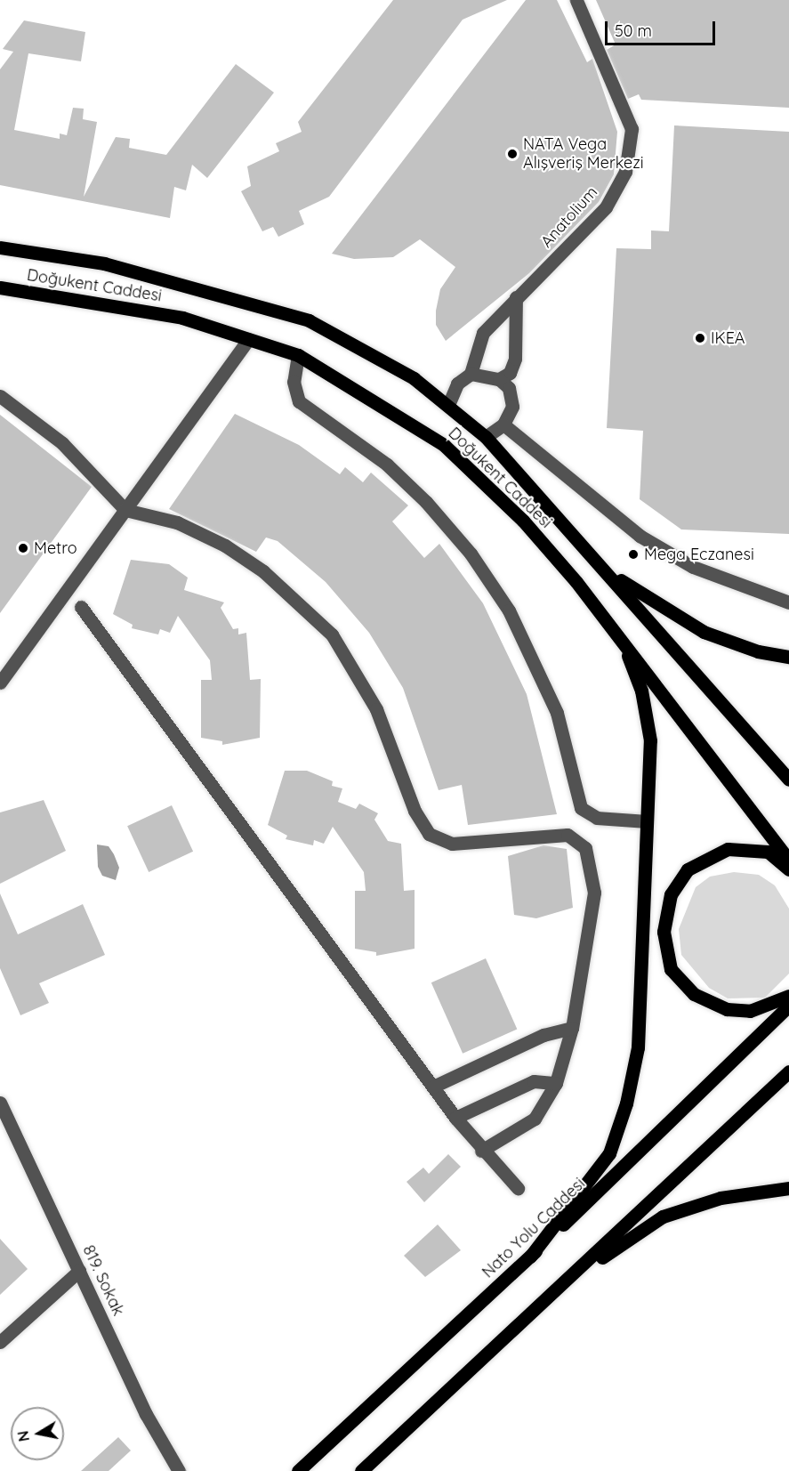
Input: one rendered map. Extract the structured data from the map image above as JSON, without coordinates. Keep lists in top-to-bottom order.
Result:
{
  "streets": {
    "main road": ["Doğukent Caddesi", "Nato Yolu Caddesi"],
    "street": ["Anatolium", "819. Sokak"]
  },
  "crossings": [
    ["Anatolium", "Doğukent Caddesi"]
  ],
  "places": [
    "NATA Vega Alışveriş Merkezi",
    "IKEA",
    "Metro",
    "Mega Eczanesi"
  ],
  "scale_bar": "50 m",
  "north": "left"
}
